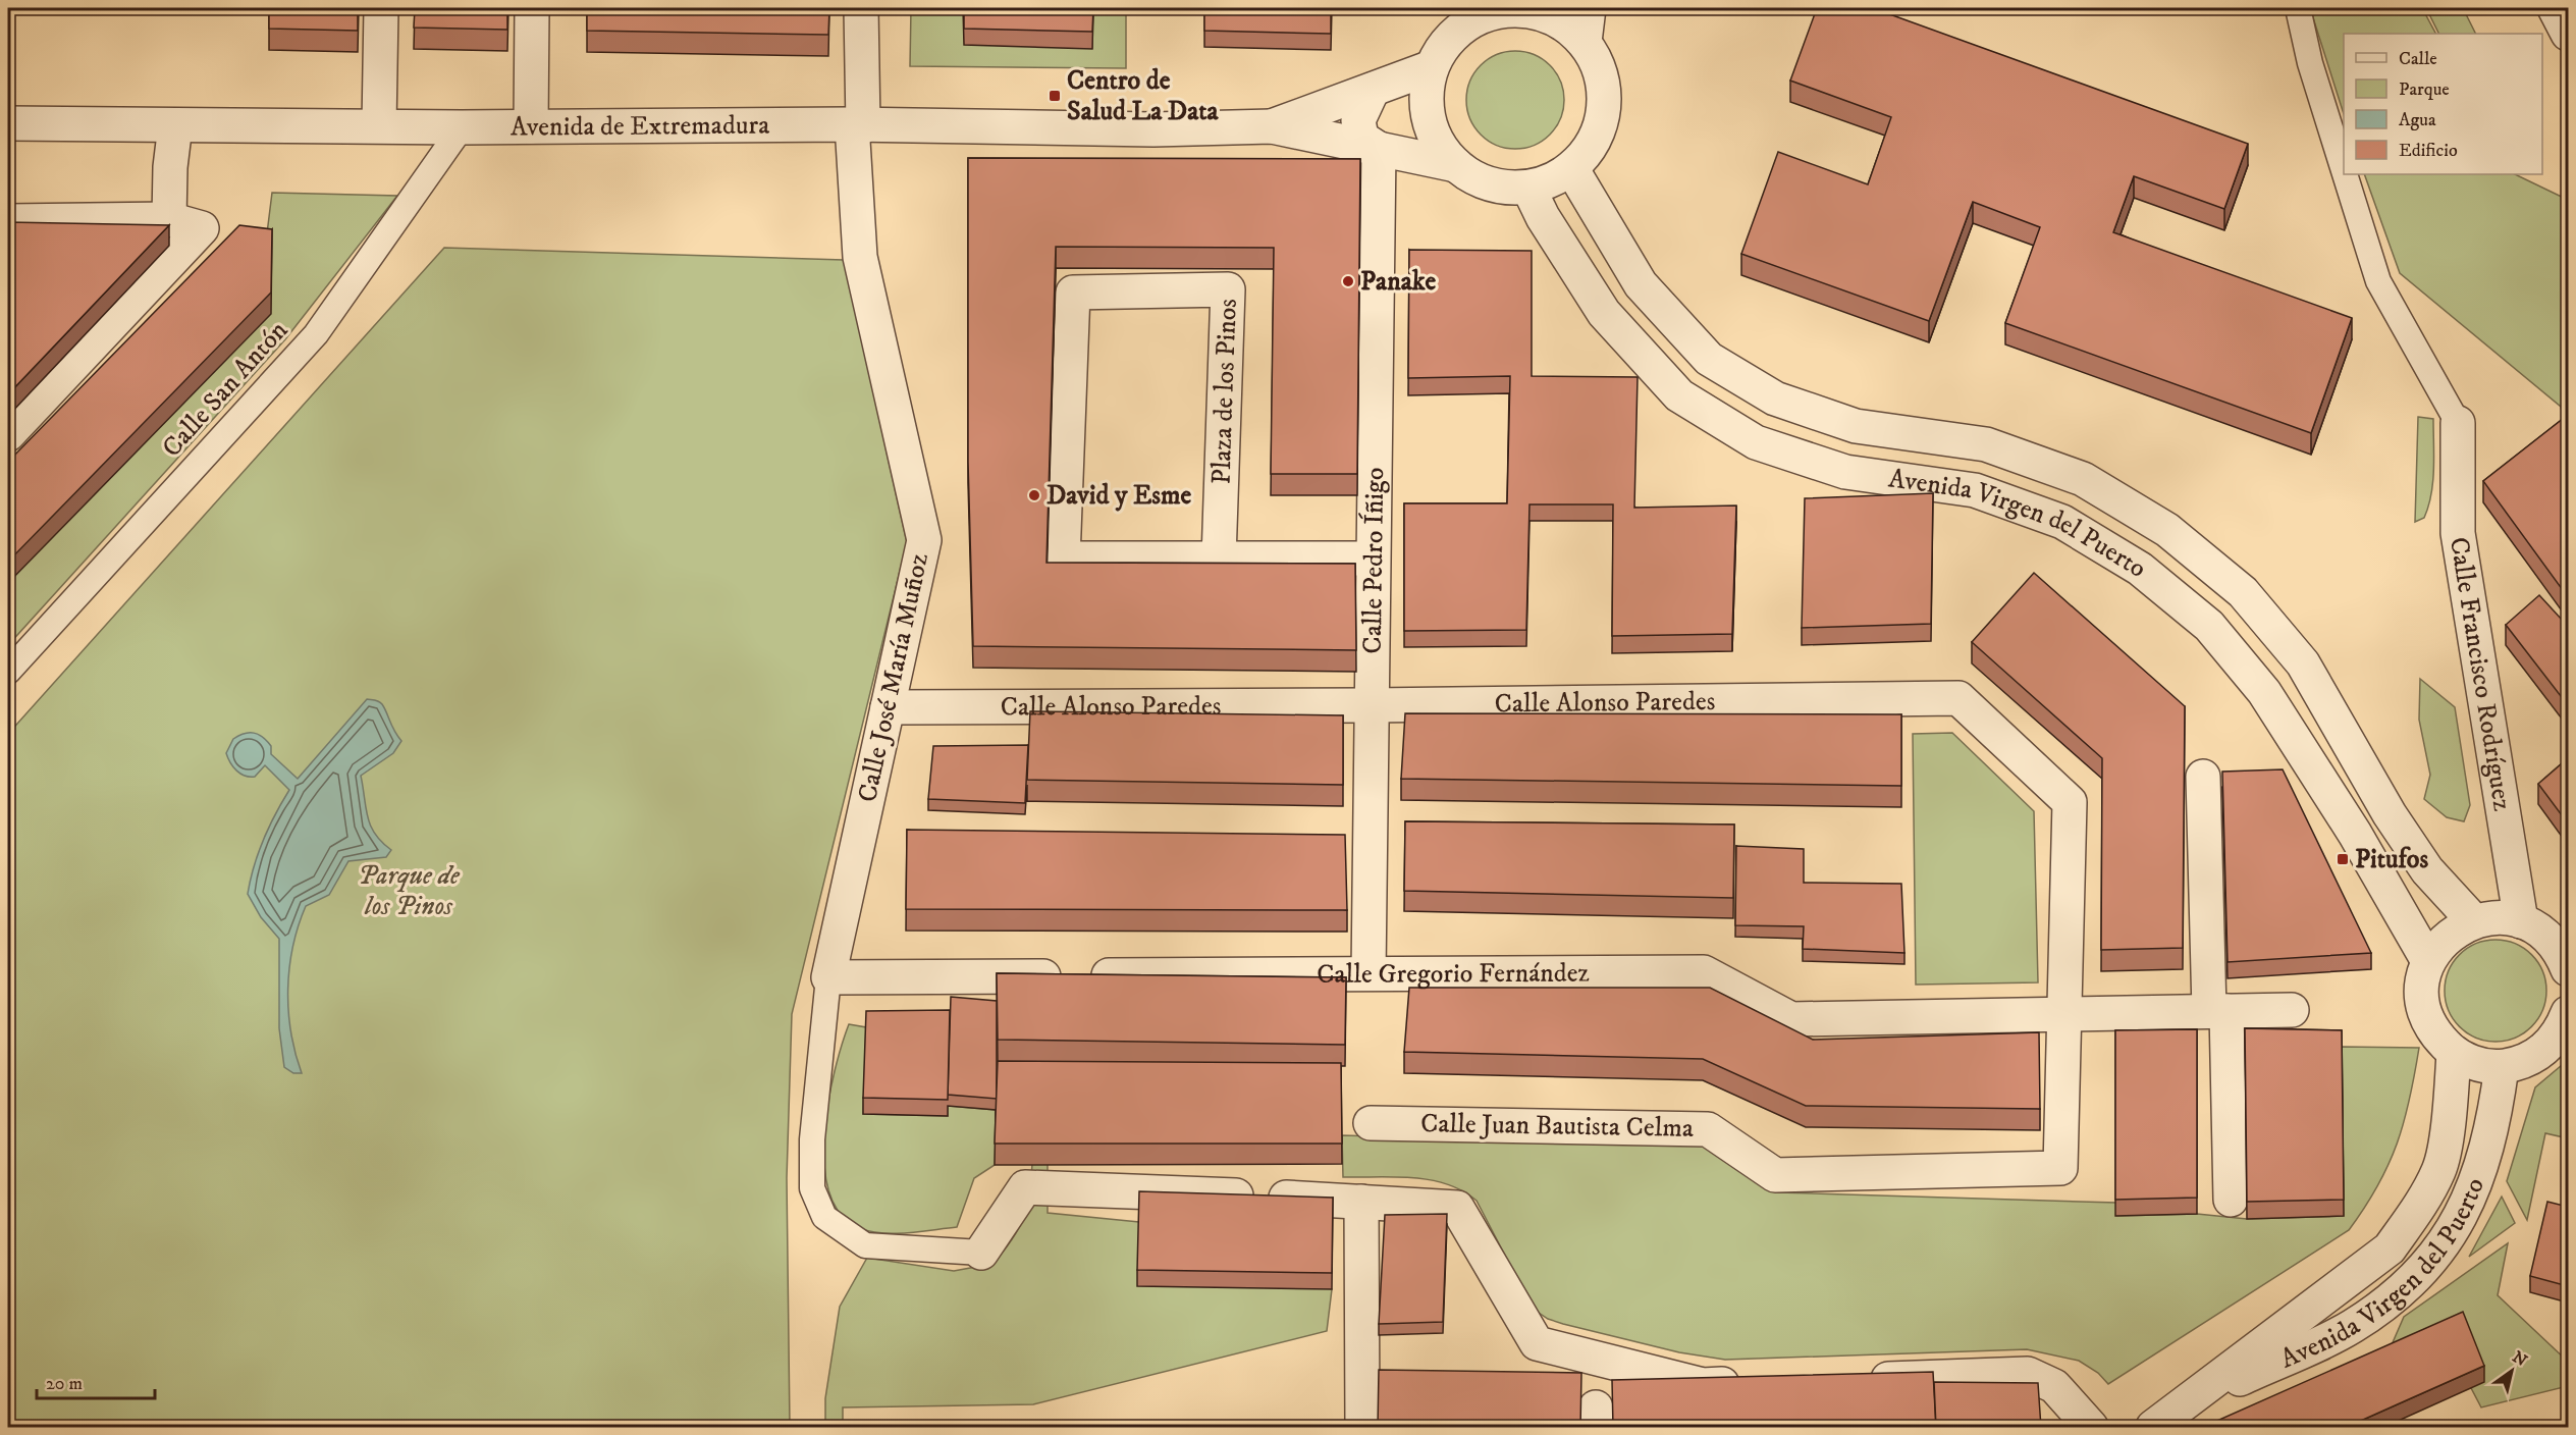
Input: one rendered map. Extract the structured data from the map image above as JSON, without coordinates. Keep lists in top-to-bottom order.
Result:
{
  "streets": {
    "street": [
      "Avenida de Extremadura",
      "Calle San Antón",
      "Plaza de los Pinos",
      "Avenida Virgen del Puerto",
      "Calle Pedro Íñigo",
      "Calle Francisco Rodríguez",
      "Calle José María Muñoz",
      "Calle Alonso Paredes",
      "Calle Gregorio Fernández",
      "Calle Juan Bautista Celma"
    ]
  },
  "crossings": [
    ["Avenida de Extremadura", "Calle San Antón"],
    ["Avenida de Extremadura", "Calle José María Muñoz"],
    ["Plaza de los Pinos", "Calle Pedro Íñigo"],
    ["Calle Pedro Íñigo", "Calle Alonso Paredes"],
    ["Calle Pedro Íñigo", "Calle Gregorio Fernández"],
    ["Calle José María Muñoz", "Calle Alonso Paredes"],
    ["Calle José María Muñoz", "Calle Gregorio Fernández"],
    ["Calle Alonso Paredes", "Calle Gregorio Fernández"],
    ["Calle Alonso Paredes", "Calle Juan Bautista Celma"]
  ],
  "parks": ["Parque de los Pinos"],
  "places": {
    "transit": ["Centro de Salud La Data", "Pitufos"],
    "other": ["Panake", "David y Esme"]
  },
  "legend": [
    "Calle",
    "Parque",
    "Agua",
    "Edificio"
  ],
  "scale_bar": "20 m",
  "north": "top right"
}
